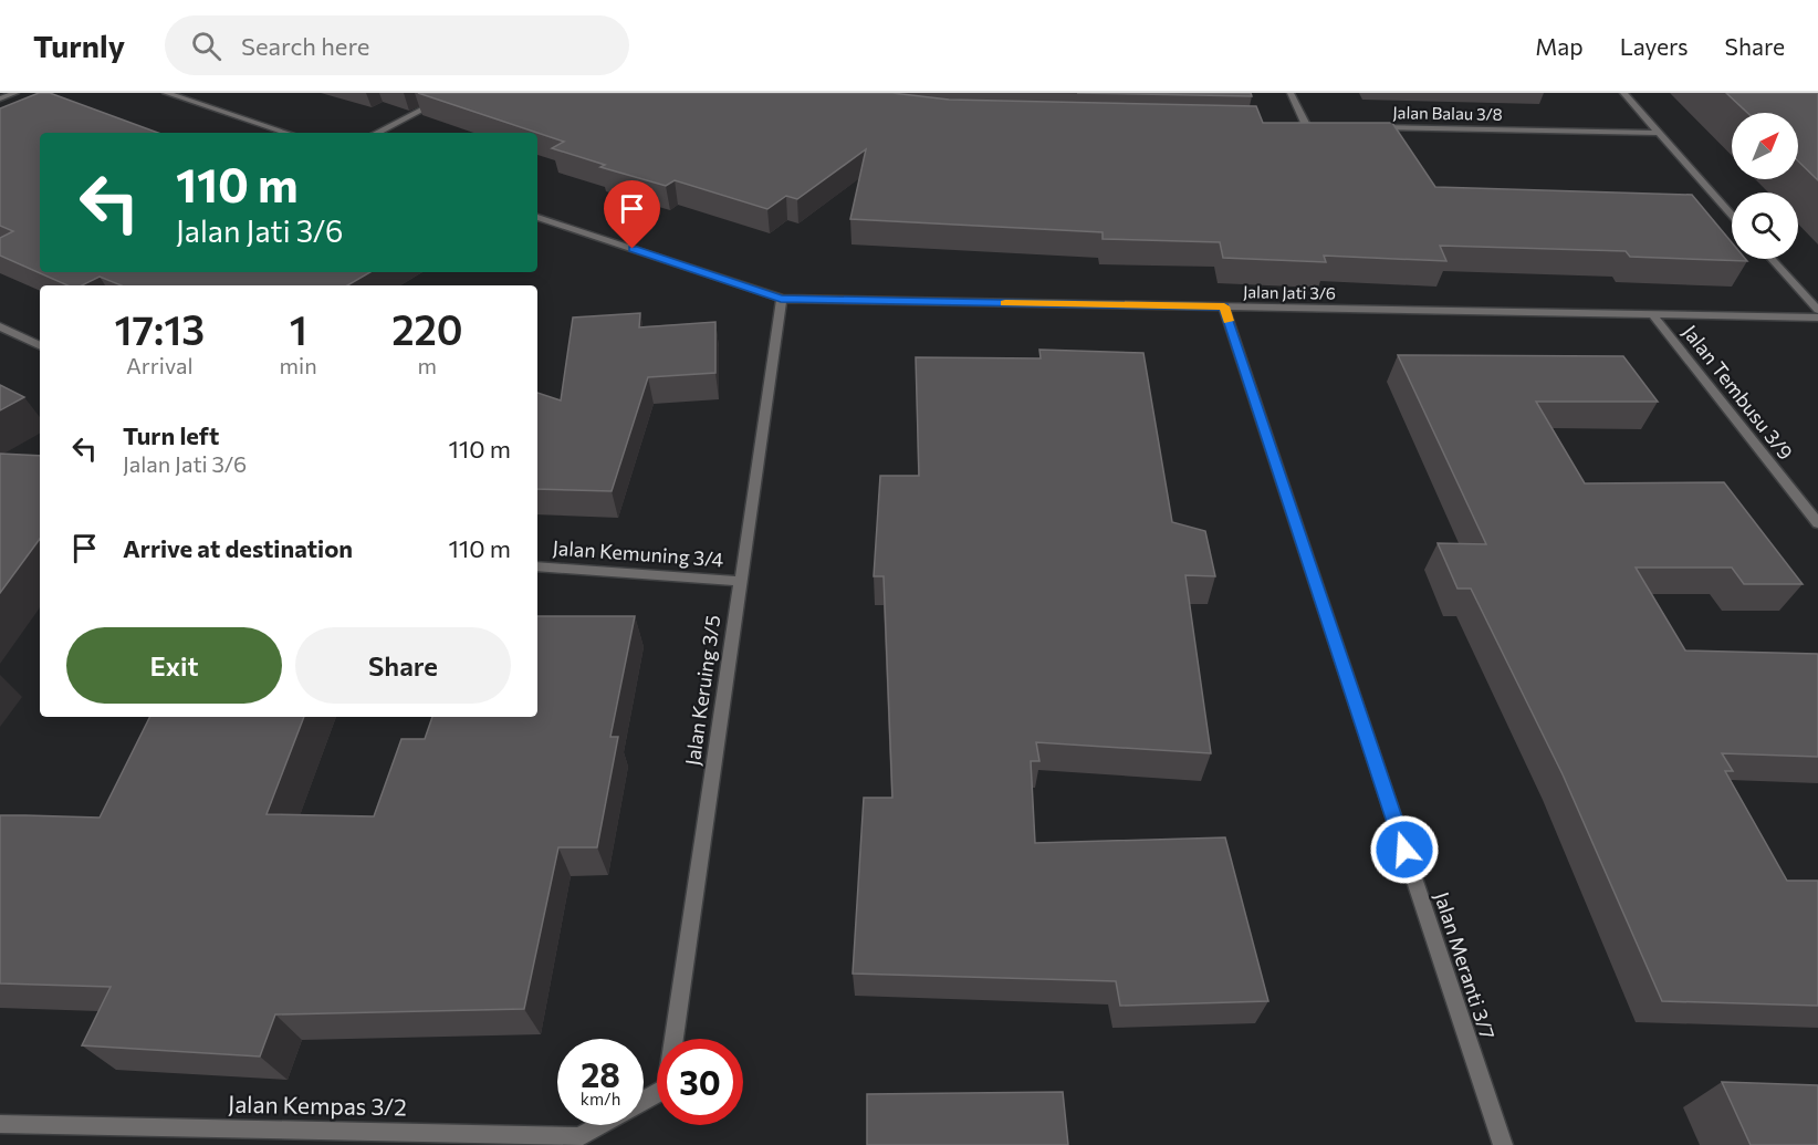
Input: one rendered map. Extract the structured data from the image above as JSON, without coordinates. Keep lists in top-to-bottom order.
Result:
{
  "streets": {
    "street": [
      "Jalan Balau 3/8",
      "Jalan Jati 3/6",
      "Jalan Tembusu 3/9",
      "Jalan Kemuning 3/4",
      "Jalan Keruing 3/5",
      "Jalan Meranti 3/7",
      "Jalan Kempas 3/2"
    ]
  },
  "crossings": [
    ["Jalan Jati 3/6", "Jalan Tembusu 3/9"],
    ["Jalan Jati 3/6", "Jalan Keruing 3/5"],
    ["Jalan Jati 3/6", "Jalan Meranti 3/7"],
    ["Jalan Kemuning 3/4", "Jalan Keruing 3/5"]
  ],
  "north": "top right",
  "page": {
    "header": "Turnly",
    "search": "Search here",
    "nav": ["Map", "Layers", "Share"],
    "turn": ["110 m", "Jalan Jati 3/6"],
    "eta": [
      "17:13",
      "Arrival",
      "1",
      "min",
      "220",
      "m"
    ],
    "list": [
      {
        "name": "Turn left",
        "note": "Jalan Jati 3/6",
        "value": "110 m"
      },
      {
        "name": "Arrive at destination",
        "value": "110 m"
      }
    ],
    "buttons": ["Exit", "Share"],
    "speed": "28 km/h",
    "limit": "30"
  }
}
